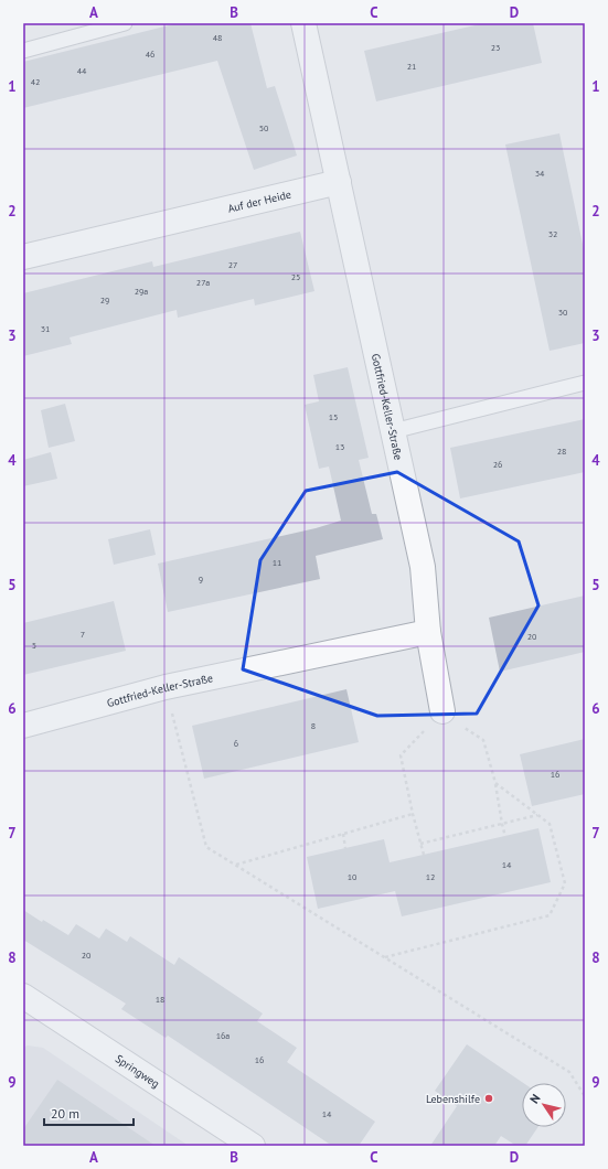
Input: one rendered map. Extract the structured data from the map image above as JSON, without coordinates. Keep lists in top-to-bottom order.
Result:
{
  "streets": {
    "street": ["Auf der Heide", "Gottfried-Keller-Straße", "Springweg"]
  },
  "crossings": [
    ["Auf der Heide", "Gottfried-Keller-Straße"]
  ],
  "places": ["Lebenshilfe"],
  "house_numbers": [
    "48",
    "23",
    "46",
    "21",
    "44",
    "42",
    "50",
    "34",
    "32",
    "27",
    "25",
    "27a",
    "29a",
    "29",
    "30",
    "31",
    "15",
    "13",
    "28",
    "26",
    "11",
    "9",
    "7",
    "20",
    "5",
    "8",
    "6",
    "16",
    "14",
    "10",
    "12",
    "20",
    "18",
    "16a",
    "16",
    "14"
  ],
  "scale_bar": "20 m",
  "north": "top left",
  "grid": {
    "columns": [
      "A",
      "B",
      "C",
      "D"
    ],
    "rows": [
      "1",
      "2",
      "3",
      "4",
      "5",
      "6",
      "7",
      "8",
      "9"
    ]
  }
}
